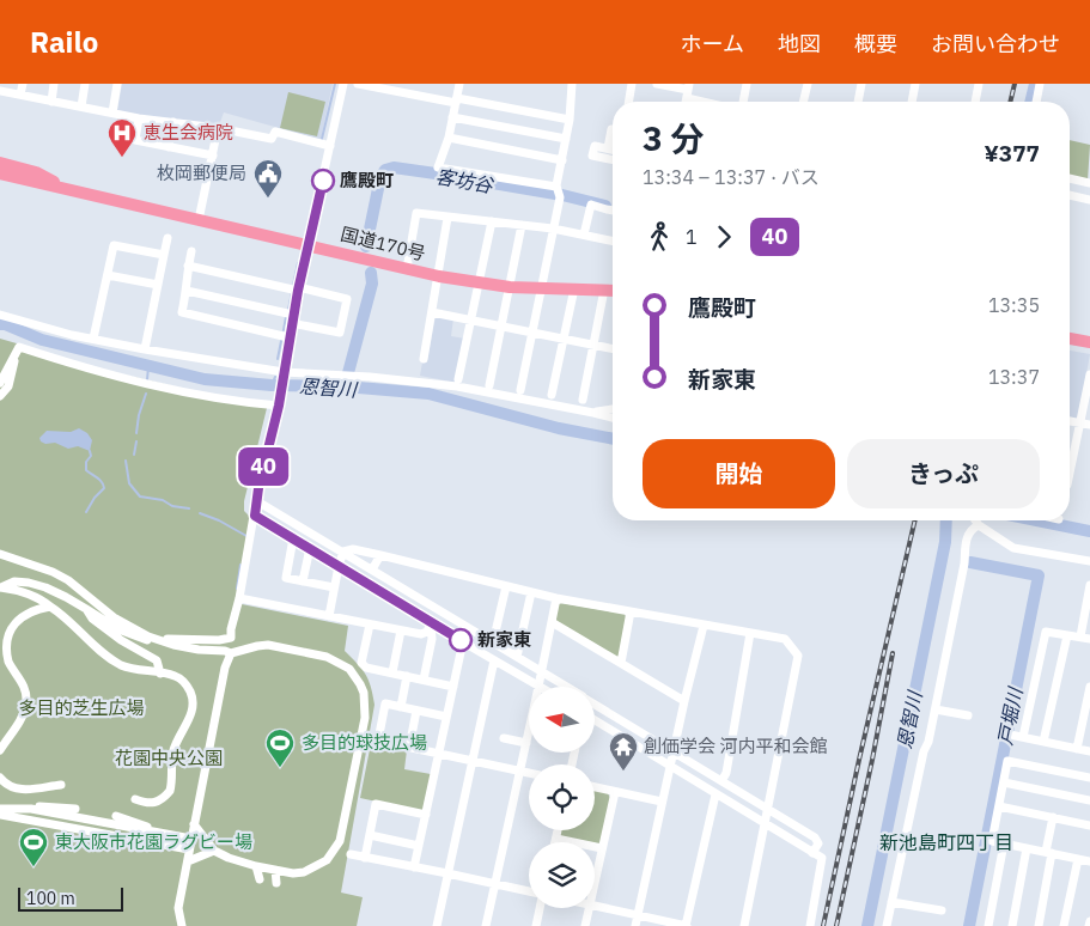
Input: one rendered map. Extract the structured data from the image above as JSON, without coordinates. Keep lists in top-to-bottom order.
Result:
{
  "streets": {
    "highway": ["国道170号"]
  },
  "districts": ["新池島町四丁目"],
  "water": ["客坊谷", "恩智川", "戸堀川"],
  "parks": ["多目的芝生広場", "花園中央公園"],
  "places": {
    "hospital": ["恵生会病院"],
    "other": ["鷹殿町", "新家東"],
    "public building": ["枚岡郵便局"],
    "sports": ["多目的球技広場", "東大阪市花園ラグビー場"],
    "temple": ["創価学会 河内平和会館"]
  },
  "lines": ["bus line 40"],
  "scale_bar": "100 m",
  "north": "left",
  "page": {
    "header": "Railo",
    "nav": [
      "ホーム",
      "地図",
      "概要",
      "お問い合わせ"
    ],
    "on_map": "40",
    "heading": ["3 分", "13:34 – 13:37 · バス", "¥377"],
    "legs": ["1", "40"],
    "list": [
      {
        "name": "鷹殿町",
        "value": "13:35"
      },
      {
        "name": "新家東",
        "value": "13:37"
      }
    ],
    "buttons": ["開始", "きっぷ"],
    "scale": "100 m"
  }
}
